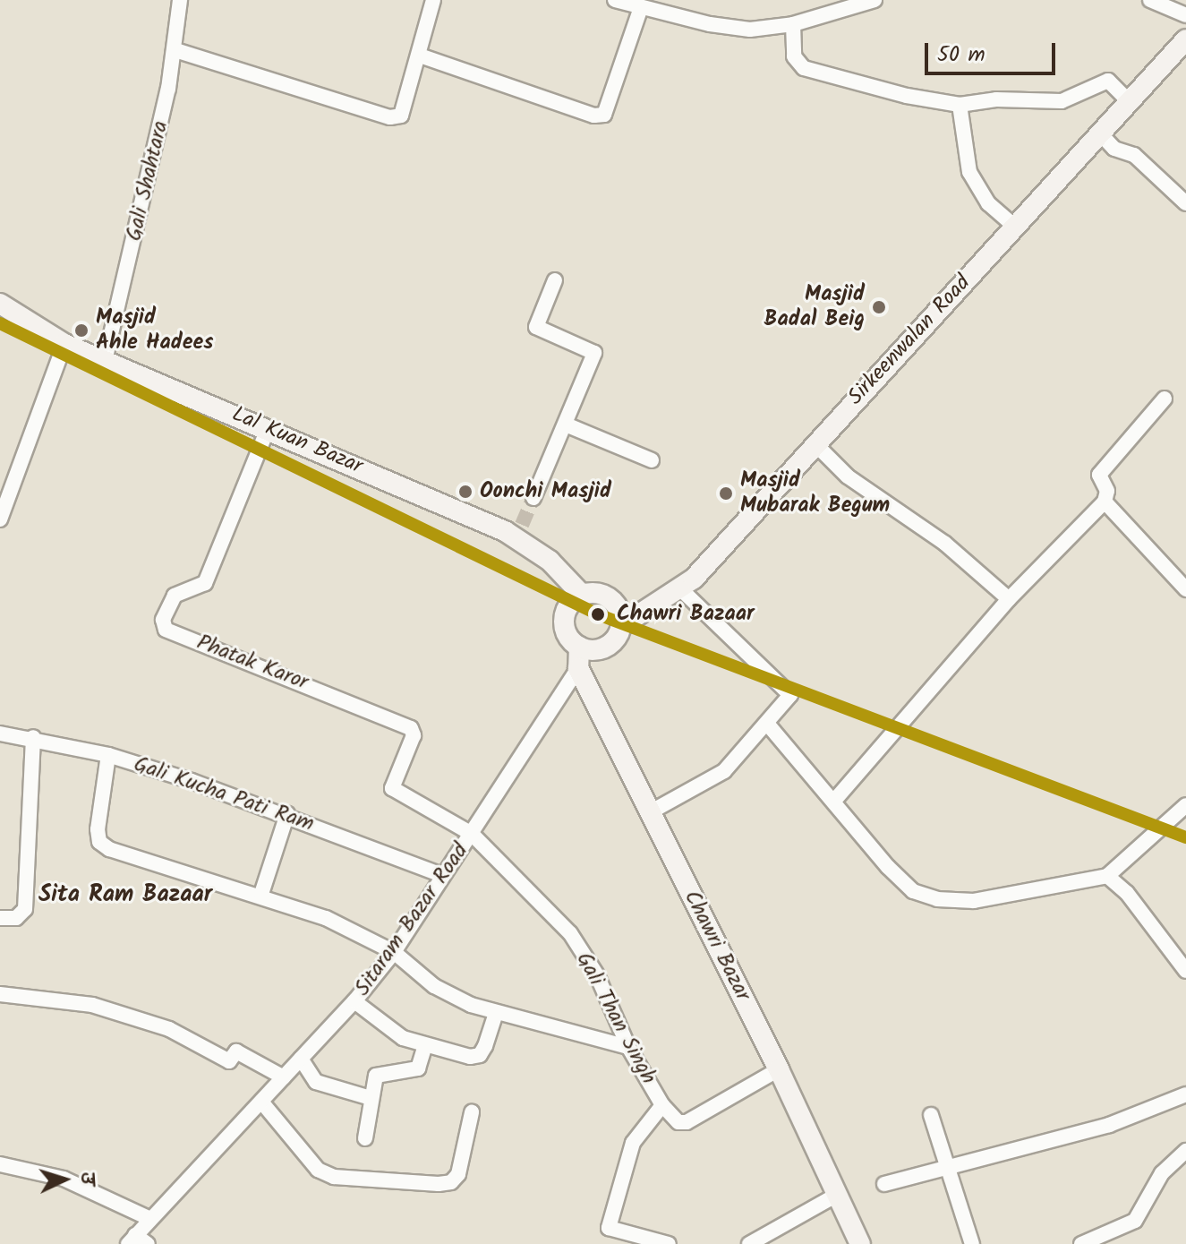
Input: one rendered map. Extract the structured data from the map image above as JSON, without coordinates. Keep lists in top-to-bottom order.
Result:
{
  "streets": {
    "street": [
      "Gali Shahtara",
      "Sirkeenwalan Road",
      "Lal Kuan Bazar",
      "Phatak Karor",
      "Gali Kucha Pati Ram",
      "Sitaram Bazar Road",
      "Chawri Bazar",
      "Gali Than Singh"
    ]
  },
  "crossings": [
    ["Gali Shahtara", "Lal Kuan Bazar"],
    ["Sirkeenwalan Road", "Lal Kuan Bazar"],
    ["Sirkeenwalan Road", "Chawri Bazar"],
    ["Lal Kuan Bazar", "Phatak Karor"],
    ["Lal Kuan Bazar", "Chawri Bazar"],
    ["Phatak Karor", "Sitaram Bazar Road"],
    ["Phatak Karor", "Gali Than Singh"],
    ["Gali Kucha Pati Ram", "Sitaram Bazar Road"],
    ["Sitaram Bazar Road", "Chawri Bazar"],
    ["Sitaram Bazar Road", "Gali Than Singh"],
    ["Chawri Bazar", "Gali Than Singh"]
  ],
  "districts": ["Sita Ram Bazaar"],
  "places": [
    "Masjid Badal Beig",
    "Masjid Ahle Hadees",
    "Oonchi Masjid",
    "Masjid Mubarak Begum",
    "Chawri Bazaar"
  ],
  "scale_bar": "50 m",
  "north": "right"
}
